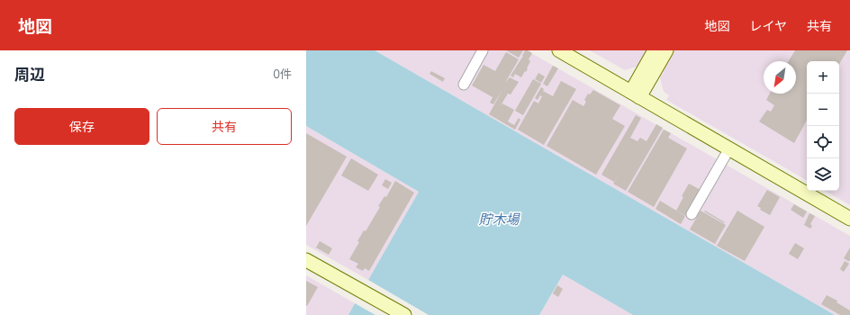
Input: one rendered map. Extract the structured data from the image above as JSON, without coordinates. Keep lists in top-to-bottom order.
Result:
{
  "water": ["貯木場"],
  "north": "bottom left",
  "page": {
    "header": "地図",
    "nav": ["地図", "レイヤ", "共有"],
    "heading": ["周辺", "0件"],
    "map_buttons": ["+", "−"],
    "buttons": ["保存", "共有"]
  }
}
